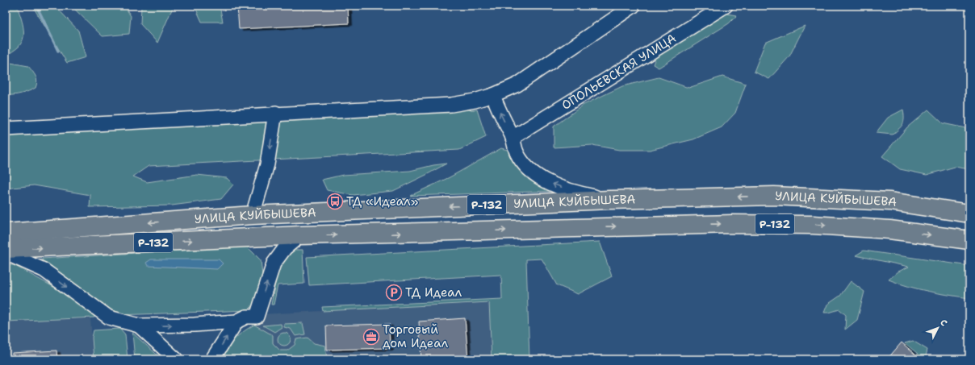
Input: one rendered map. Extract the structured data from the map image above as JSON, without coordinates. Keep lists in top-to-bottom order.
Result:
{
  "streets": {
    "highway": ["УЛИЦА КУЙБЫШЕВА", "Р-132"],
    "street": ["ОПОЛЬЕВСКАЯ УЛИЦА"]
  },
  "places": {
    "bus stop": ["ТД «Идеал»"],
    "parking": ["ТД Идеал"],
    "office": ["Торговый дом Идеал"]
  },
  "north": "top right"
}
